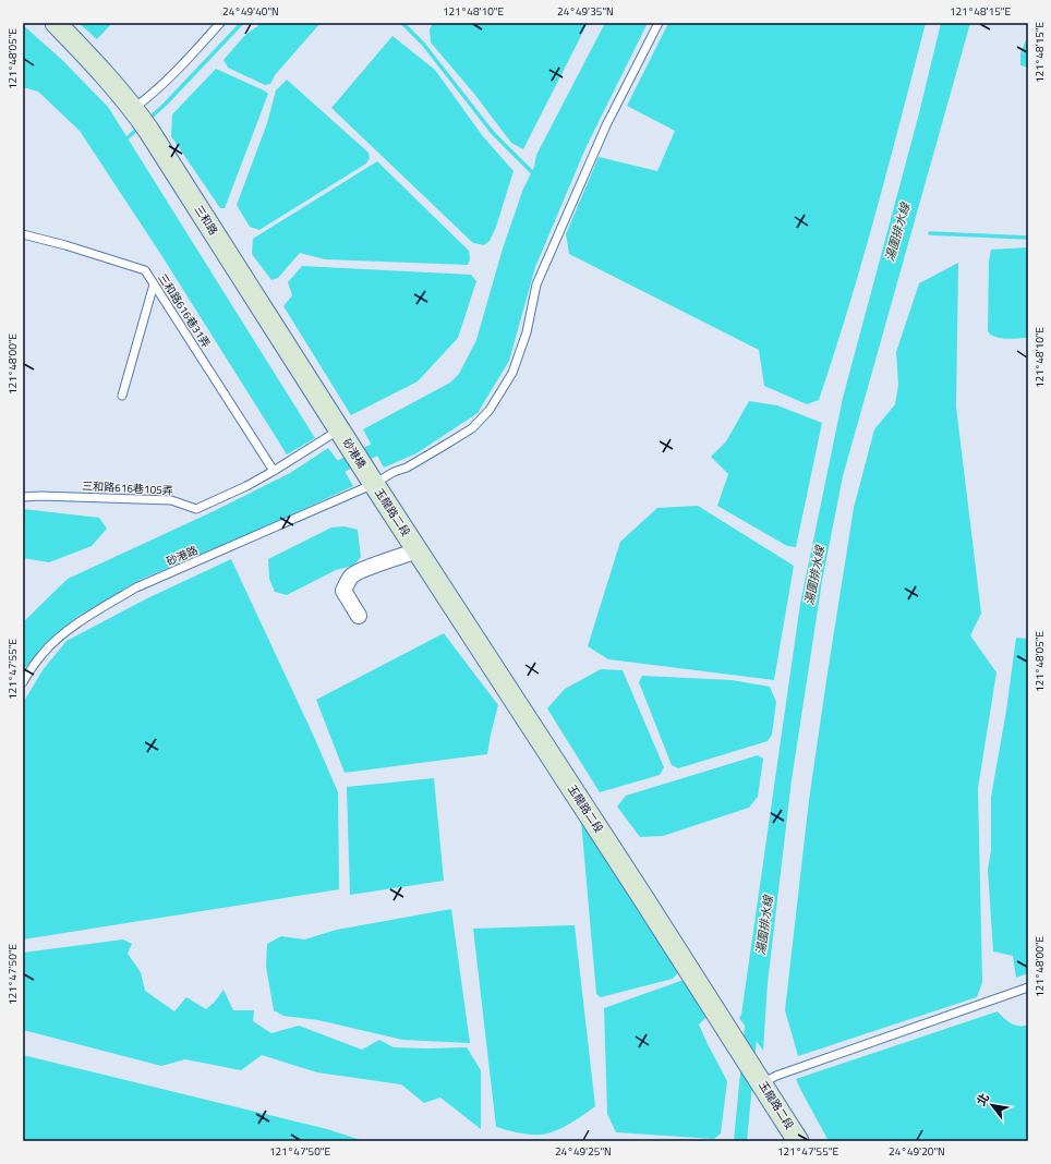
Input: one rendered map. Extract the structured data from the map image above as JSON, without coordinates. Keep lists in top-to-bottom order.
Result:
{
  "streets": {
    "main road": ["三和路", "砂港橋", "玉龍路二段"],
    "lane": ["三和路616巷31弄", "三和路616巷105弄", "砂港路"]
  },
  "crossings": [
    ["三和路", "砂港橋"],
    ["三和路", "三和路616巷105弄"],
    ["三和路616巷31弄", "三和路616巷105弄"],
    ["砂港橋", "三和路616巷105弄"],
    ["砂港橋", "玉龍路二段"],
    ["砂港橋", "砂港路"],
    ["玉龍路二段", "砂港路"]
  ],
  "water": ["湯圍排水線"],
  "north": "top left",
  "coordinates": [
    "24°49'40\"N",
    "121°48'10\"E",
    "24°49'35\"N",
    "121°48'15\"E",
    "121°48'05\"E",
    "121°48'00\"E",
    "121°47'55\"E",
    "121°47'50\"E",
    "24°49'25\"N",
    "24°49'20\"N"
  ]
}
